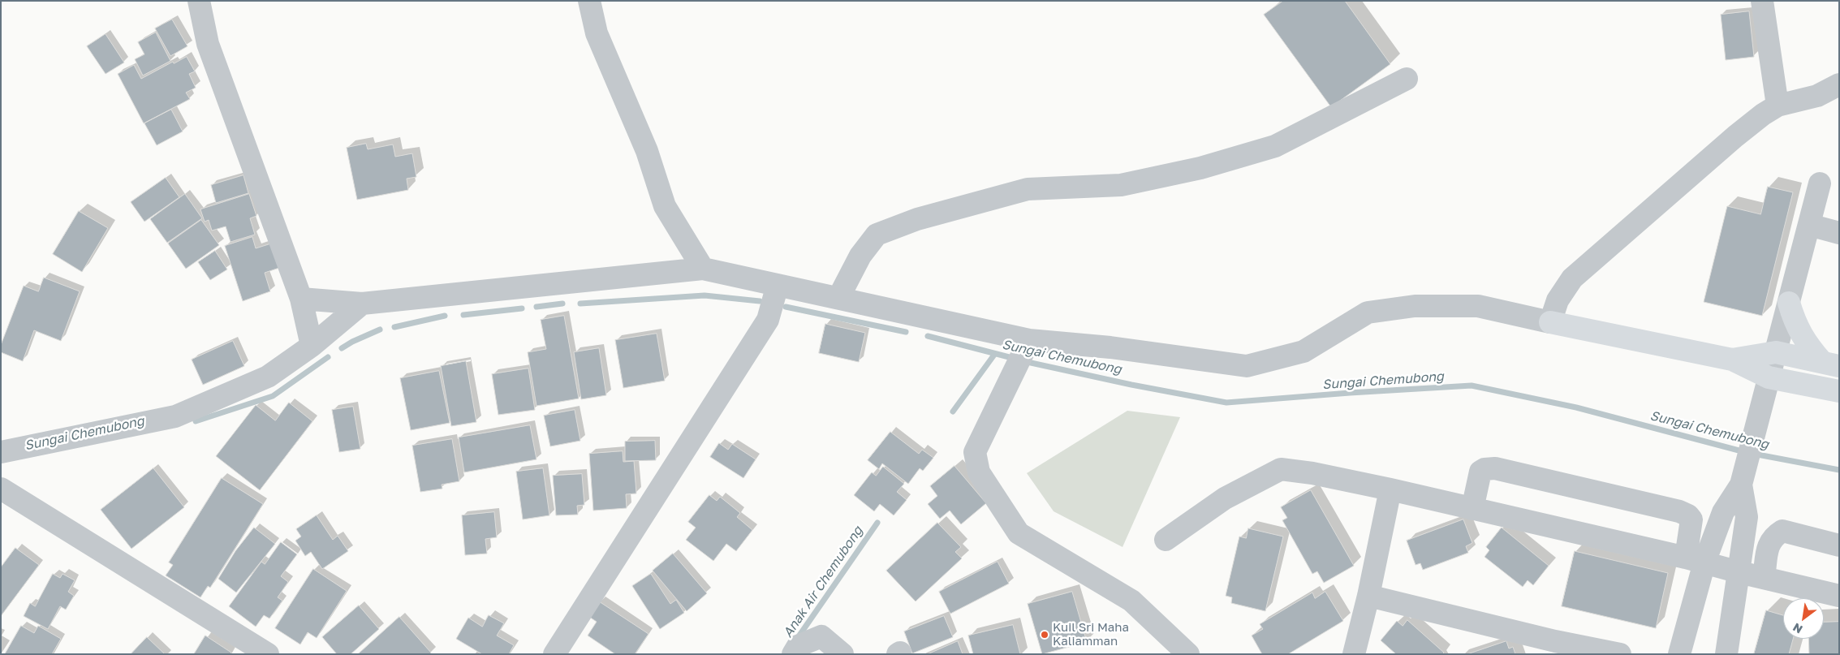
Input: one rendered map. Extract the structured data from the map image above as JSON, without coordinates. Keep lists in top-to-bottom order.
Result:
{
  "water": ["Sungai Chemubong", "Anak Air Chemubong"],
  "places": ["Kuil Sri Maha Kaliamman"],
  "north": "bottom left"
}
